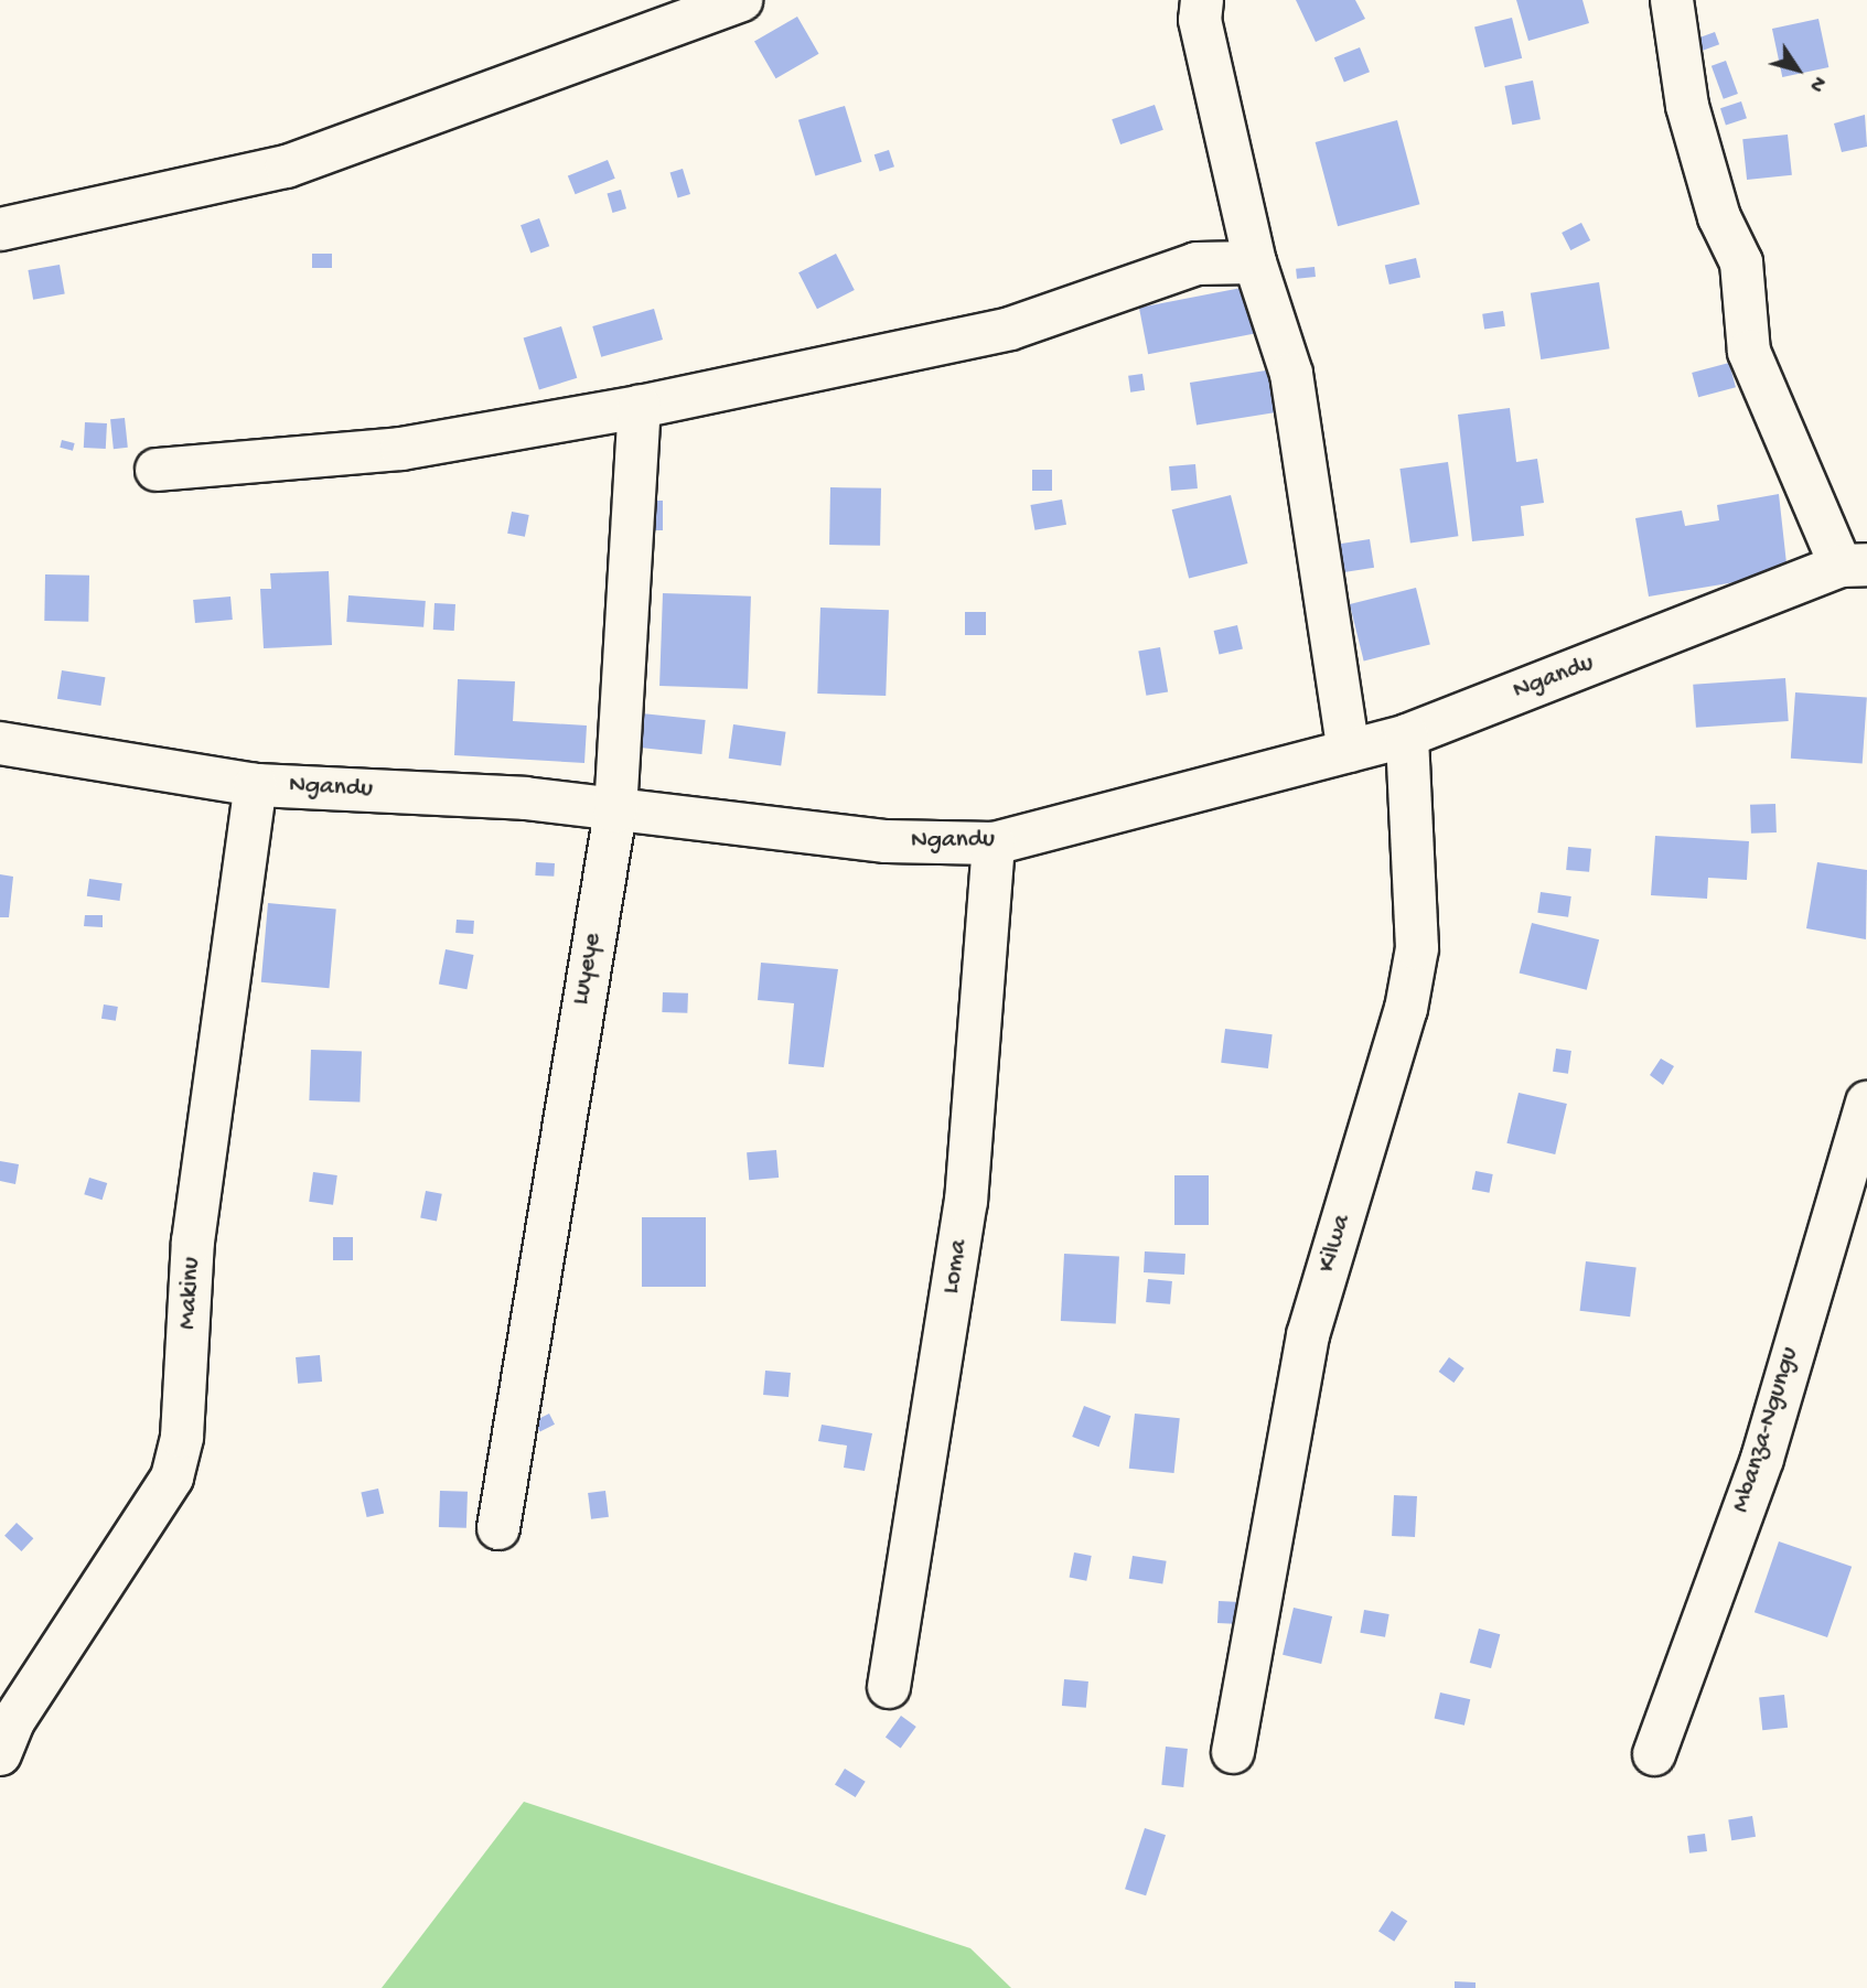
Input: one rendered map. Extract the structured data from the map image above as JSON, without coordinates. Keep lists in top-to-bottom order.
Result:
{
  "streets": {
    "street": [
      "Ngandu",
      "Luyeye",
      "Kilwa",
      "Loma",
      "Makinu",
      "Mbanza-Ngungu"
    ]
  },
  "crossings": [
    ["Ngandu", "Luyeye"],
    ["Ngandu", "Kilwa"],
    ["Ngandu", "Loma"],
    ["Ngandu", "Makinu"]
  ],
  "north": "bottom right"
}
